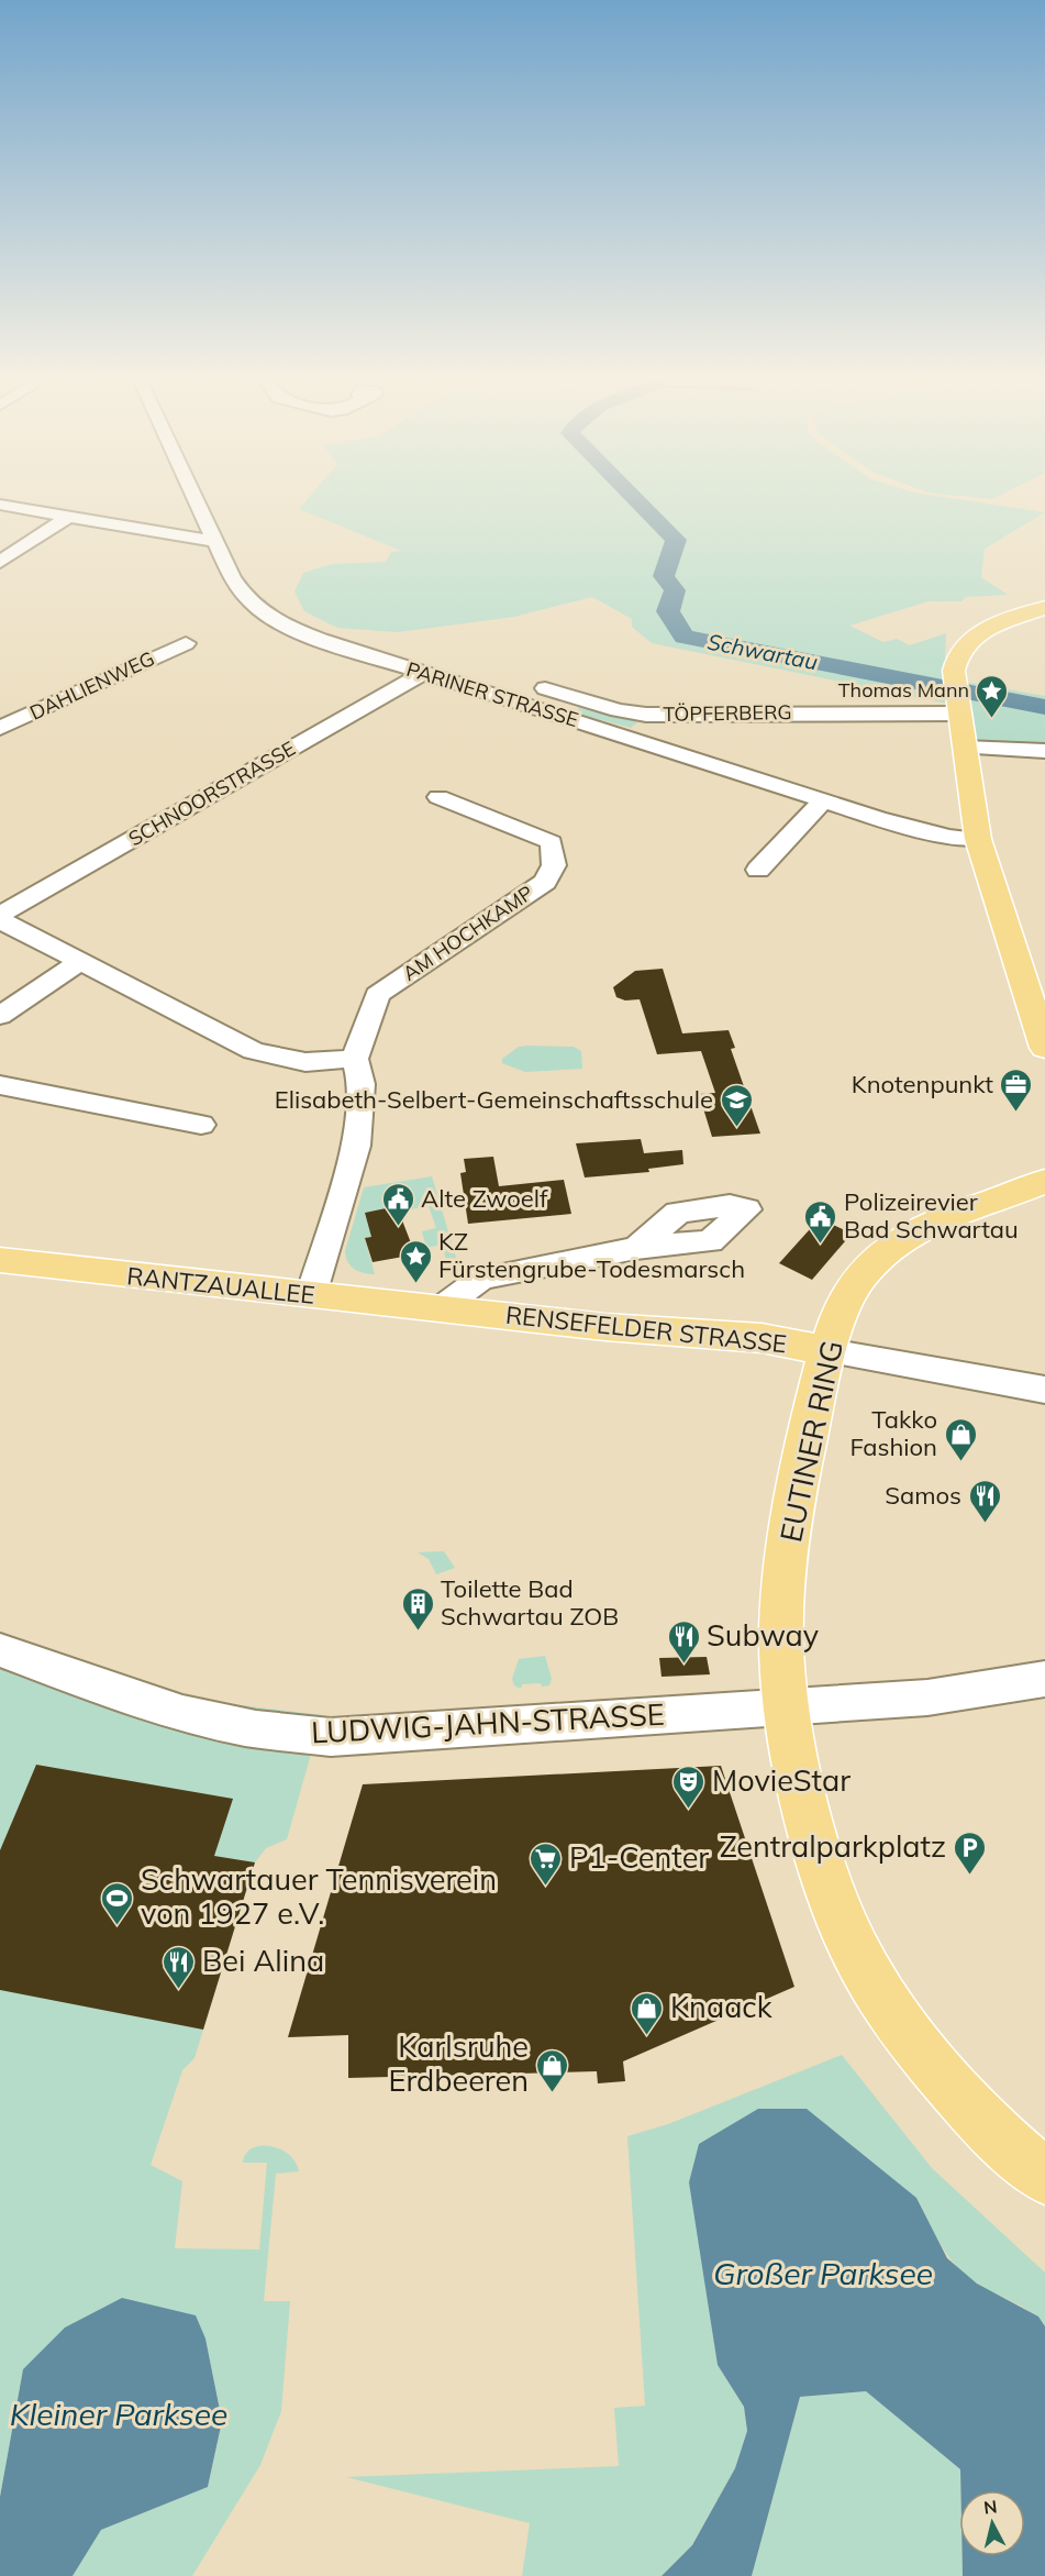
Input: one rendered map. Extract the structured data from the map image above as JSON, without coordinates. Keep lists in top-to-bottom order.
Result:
{
  "streets": {
    "main road": ["RANTZAUALLEE", "RENSEFELDER STRASSE", "EUTINER RING"],
    "street": [
      "DAHLIENWEG",
      "PARINER STRASSE",
      "TÖPFERBERG",
      "SCHNOORSTRASSE",
      "AM HOCHKAMP",
      "LUDWIG-JAHN-STRASSE"
    ]
  },
  "crossings": [
    ["PARINER STRASSE", "SCHNOORSTRASSE"],
    ["RANTZAUALLEE", "RENSEFELDER STRASSE"],
    ["RENSEFELDER STRASSE", "EUTINER RING"],
    ["EUTINER RING", "LUDWIG-JAHN-STRASSE"]
  ],
  "water": ["Schwartau", "Großer Parksee", "Kleiner Parksee"],
  "places": {
    "place": ["Thomas Mann", "KZ Fürstengrube-Todesmarsch"],
    "office": ["Knotenpunkt"],
    "school or university": ["Elisabeth-Selbert-Gemeinschaftsschule"],
    "public building": ["Alte Zwoelf", "Polizeirevier Bad Schwartau"],
    "shop": ["Takko Fashion", "Knaack", "Karlsruhe Erdbeeren"],
    "restaurant": ["Samos", "Subway", "Bei Alina"],
    "building": ["Toilette Bad Schwartau ZOB"],
    "theatre": ["MovieStar"],
    "parking": ["Zentralparkplatz"],
    "supermarket": ["P1-Center"],
    "sports": ["Schwartauer Tennisverein von 1927 e.V."]
  },
  "north": "top"
}
